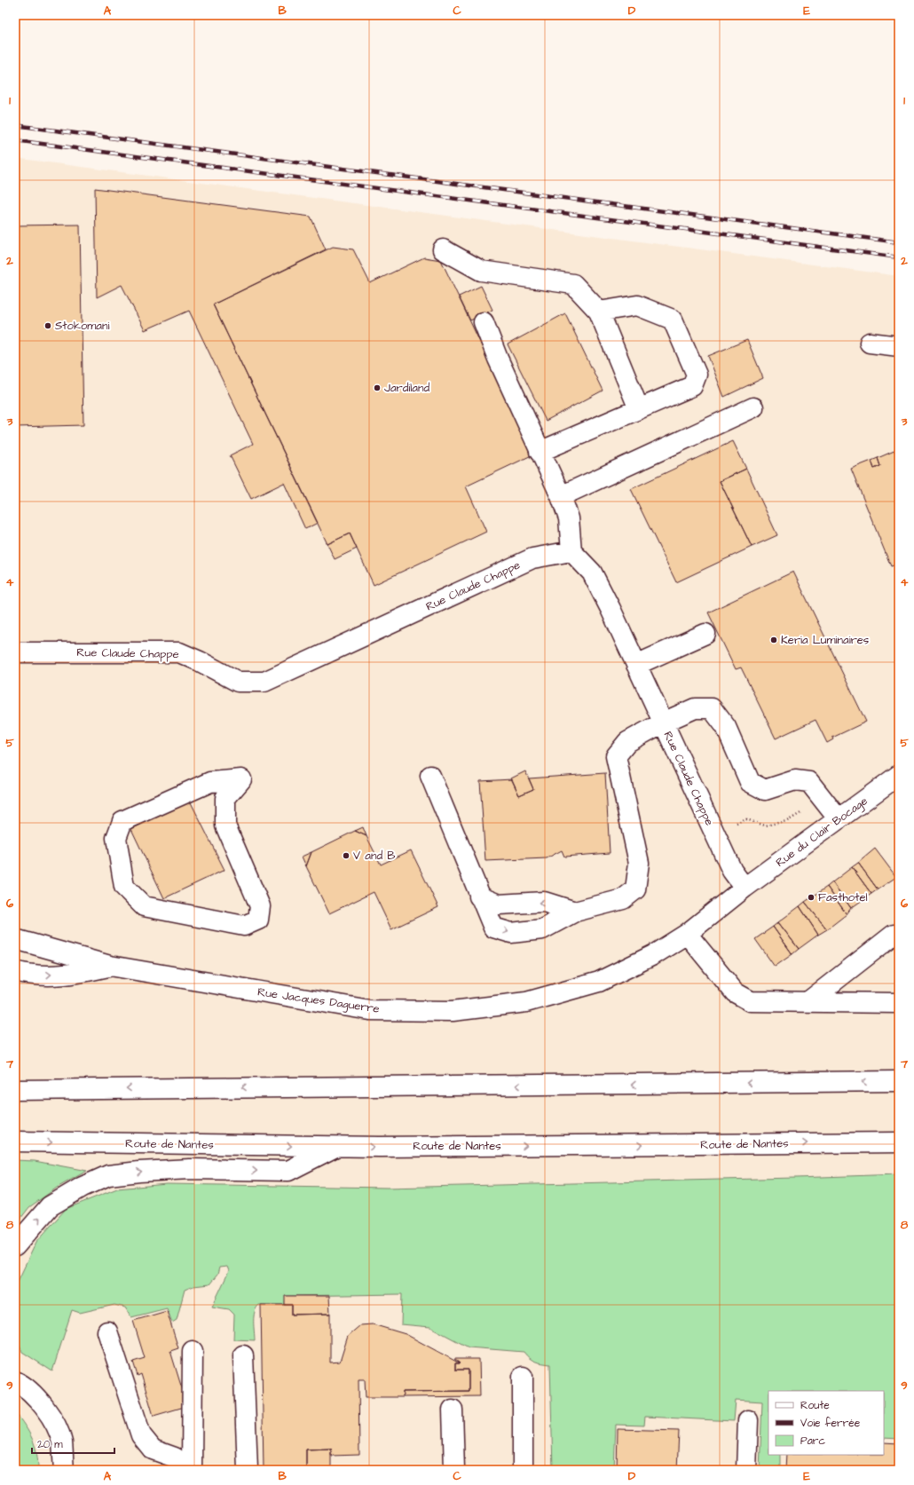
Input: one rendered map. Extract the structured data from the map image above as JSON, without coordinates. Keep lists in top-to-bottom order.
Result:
{
  "streets": {
    "main road": [
      "Rue Claude Chappe",
      "Rue du Clair Bocage",
      "Rue Jacques Daguerre",
      "Route de Nantes"
    ]
  },
  "crossings": [
    ["Rue Claude Chappe", "Rue du Clair Bocage"],
    ["Rue Claude Chappe", "Rue Jacques Daguerre"],
    ["Rue du Clair Bocage", "Rue Jacques Daguerre"]
  ],
  "places": [
    "Stokomani",
    "Jardiland",
    "Keria Luminaires",
    "V and B",
    "Fasthotel"
  ],
  "legend": ["Route", "Voie ferrée", "Parc"],
  "scale_bar": "20 m",
  "grid": {
    "columns": [
      "A",
      "B",
      "C",
      "D",
      "E"
    ],
    "rows": [
      "1",
      "2",
      "3",
      "4",
      "5",
      "6",
      "7",
      "8",
      "9"
    ]
  }
}
